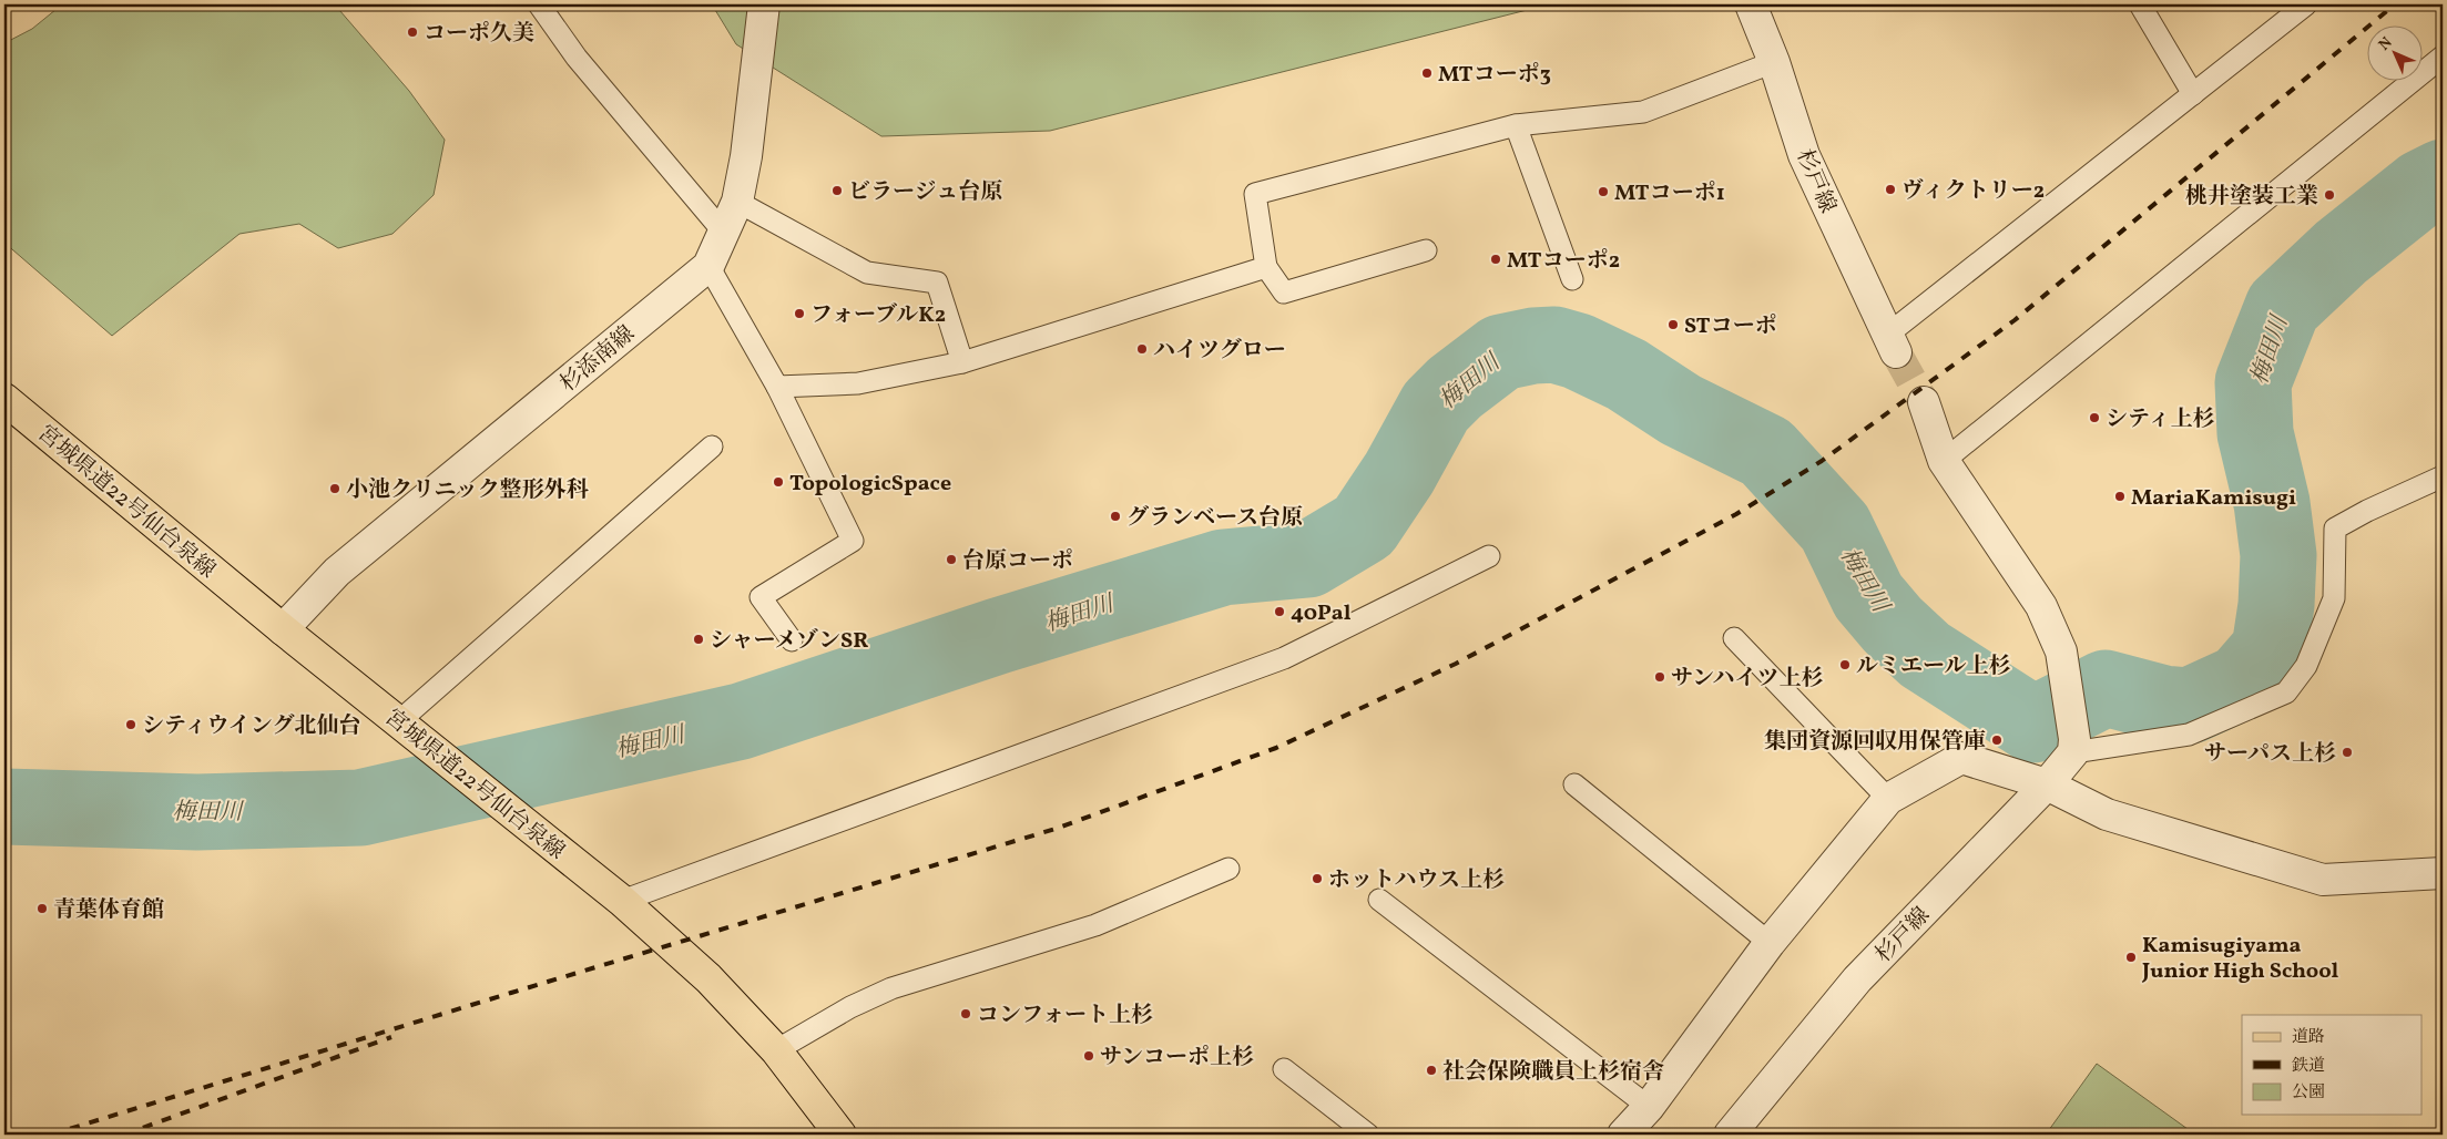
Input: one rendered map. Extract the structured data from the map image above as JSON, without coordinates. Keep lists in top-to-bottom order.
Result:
{
  "streets": {
    "main road": ["宮城県道22号仙台泉線"],
    "street": ["杉戸線", "杉添南線"]
  },
  "crossings": [
    ["杉添南線", "宮城県道22号仙台泉線"]
  ],
  "water": ["梅田川"],
  "places": [
    "コーポ久美",
    "MTコーポ3",
    "ヴィクトリー2",
    "ビラージュ台原",
    "MTコーポ1",
    "桃井塗装工業",
    "MTコーポ2",
    "フォーブルK2",
    "STコーポ",
    "ハイツグロー",
    "シティ上杉",
    "TopologicSpace",
    "小池クリニック整形外科",
    "MariaKamisugi",
    "グランベース台原",
    "台原コーポ",
    "40Pal",
    "シャーメゾンSR",
    "ルミエール上杉",
    "サンハイツ上杉",
    "シティウイング北仙台",
    "集団資源回収用保管庫",
    "サーパス上杉",
    "ホットハウス上杉",
    "青葉体育館",
    "Kamisugiyama Junior High School",
    "コンフォート上杉",
    "サンコーポ上杉",
    "社会保険職員上杉宿舎"
  ],
  "legend": ["道路", "鉄道", "公園"],
  "north": "top left"
}
